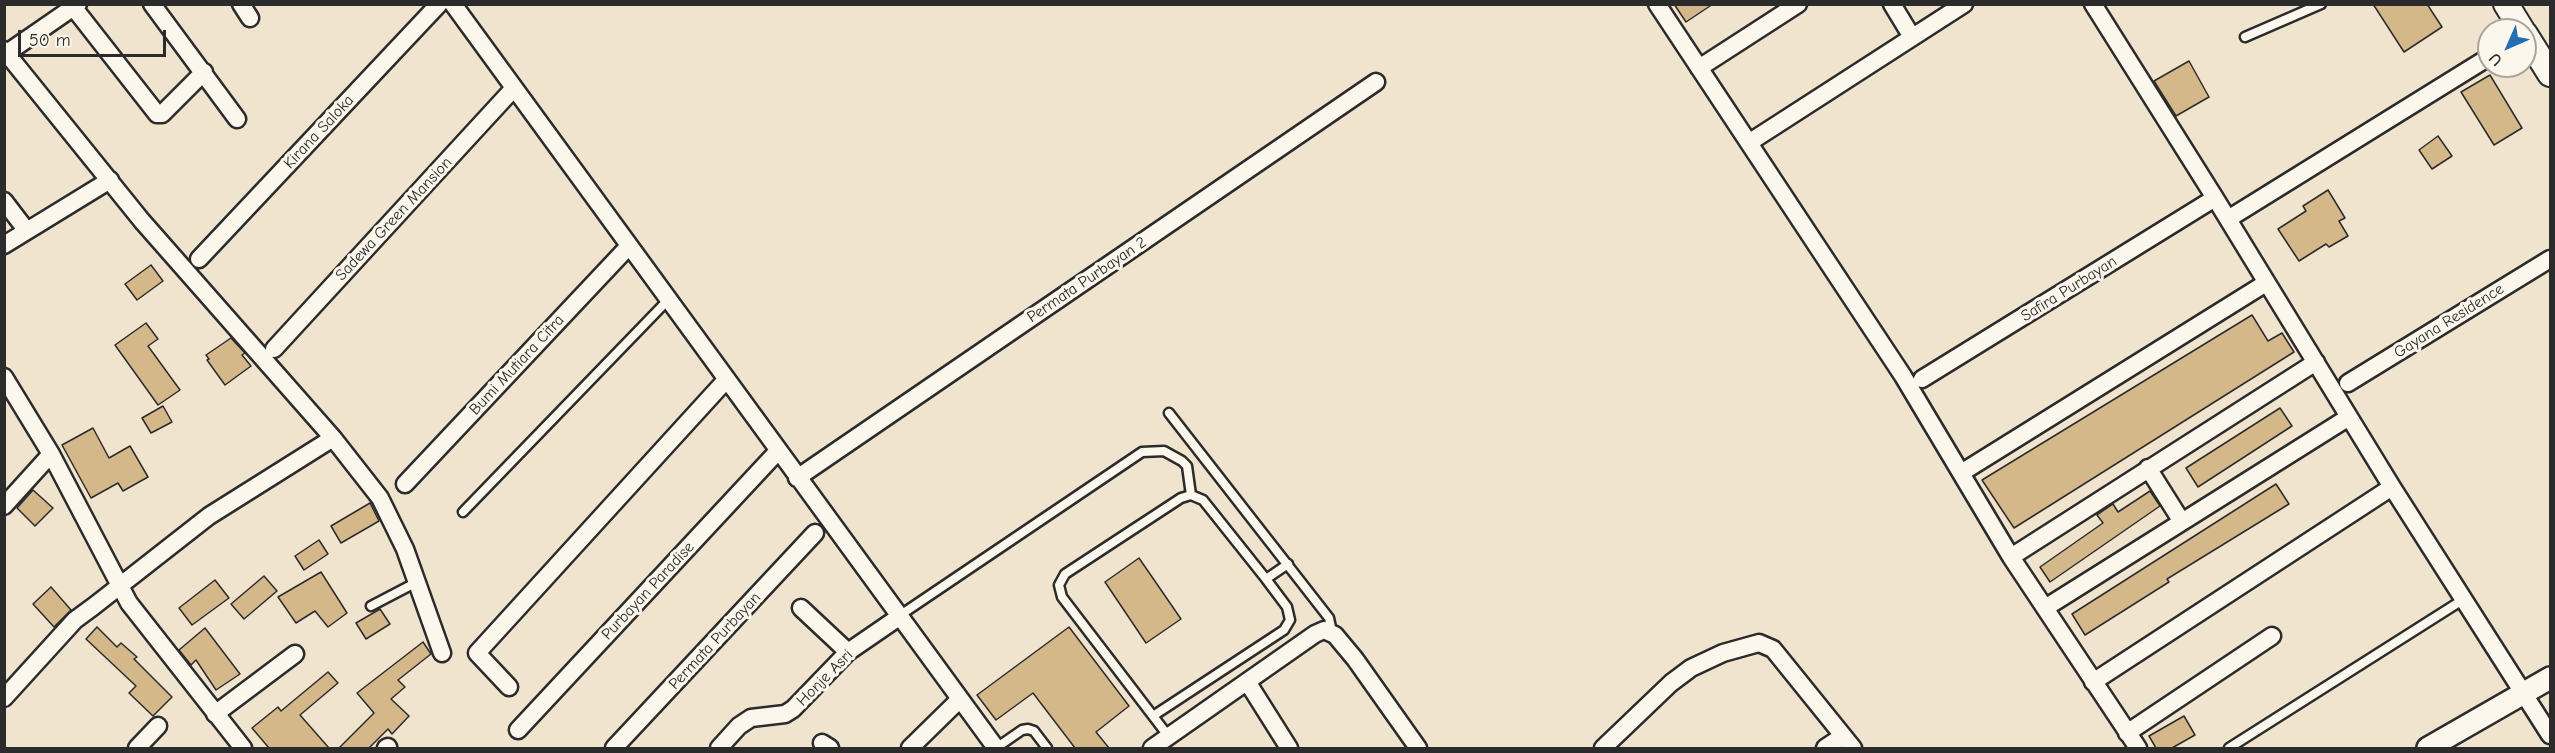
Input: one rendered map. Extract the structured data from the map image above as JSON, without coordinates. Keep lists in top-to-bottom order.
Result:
{
  "streets": {
    "street": [
      "Kirana Saloka",
      "Sadewa Green Mansion",
      "Permata Purbayan 2",
      "Safira Purbayan",
      "Gayana Residence",
      "Bumi Mutiara Citra",
      "Purbayan Paradise",
      "Permata Purbayan",
      "Honje Asri"
    ]
  },
  "scale_bar": "50 m",
  "north": "bottom left"
}
